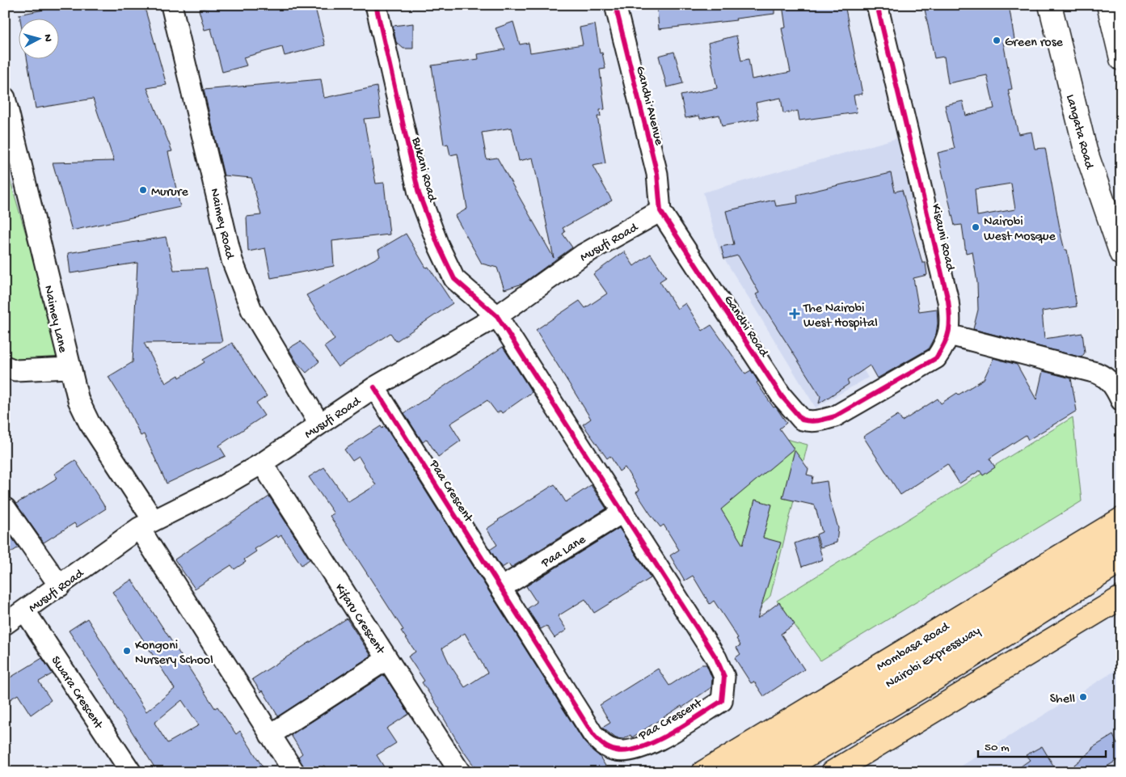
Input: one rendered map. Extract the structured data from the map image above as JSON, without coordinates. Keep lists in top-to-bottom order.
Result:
{
  "streets": {
    "highway": ["Mombasa Road", "Nairobi Expressway"],
    "main road": ["Langata Road"],
    "street": [
      "Gandhi Avenue",
      "Bukani Road",
      "Naimey Road",
      "Kisauni Road",
      "Musufi Road",
      "Naimey Lane",
      "Gandhi Road",
      "Paa Crescent",
      "Paa Lane",
      "Kifaru Crescent",
      "Swara Crescent"
    ]
  },
  "crossings": [
    ["Gandhi Avenue", "Musufi Road"],
    ["Gandhi Avenue", "Gandhi Road"],
    ["Bukani Road", "Musufi Road"],
    ["Bukani Road", "Paa Crescent"],
    ["Naimey Road", "Musufi Road"],
    ["Kisauni Road", "Gandhi Road"],
    ["Musufi Road", "Naimey Lane"],
    ["Musufi Road", "Gandhi Road"],
    ["Musufi Road", "Paa Crescent"],
    ["Musufi Road", "Kifaru Crescent"],
    ["Musufi Road", "Swara Crescent"],
    ["Paa Crescent", "Paa Lane"]
  ],
  "places": {
    "other": [
      "Green rose",
      "Murure",
      "Nairobi West Mosque",
      "Kongoni Nursery School",
      "Shell"
    ],
    "health": ["The Nairobi West Hospital"]
  },
  "scale_bar": "50 m",
  "north": "right"
}
